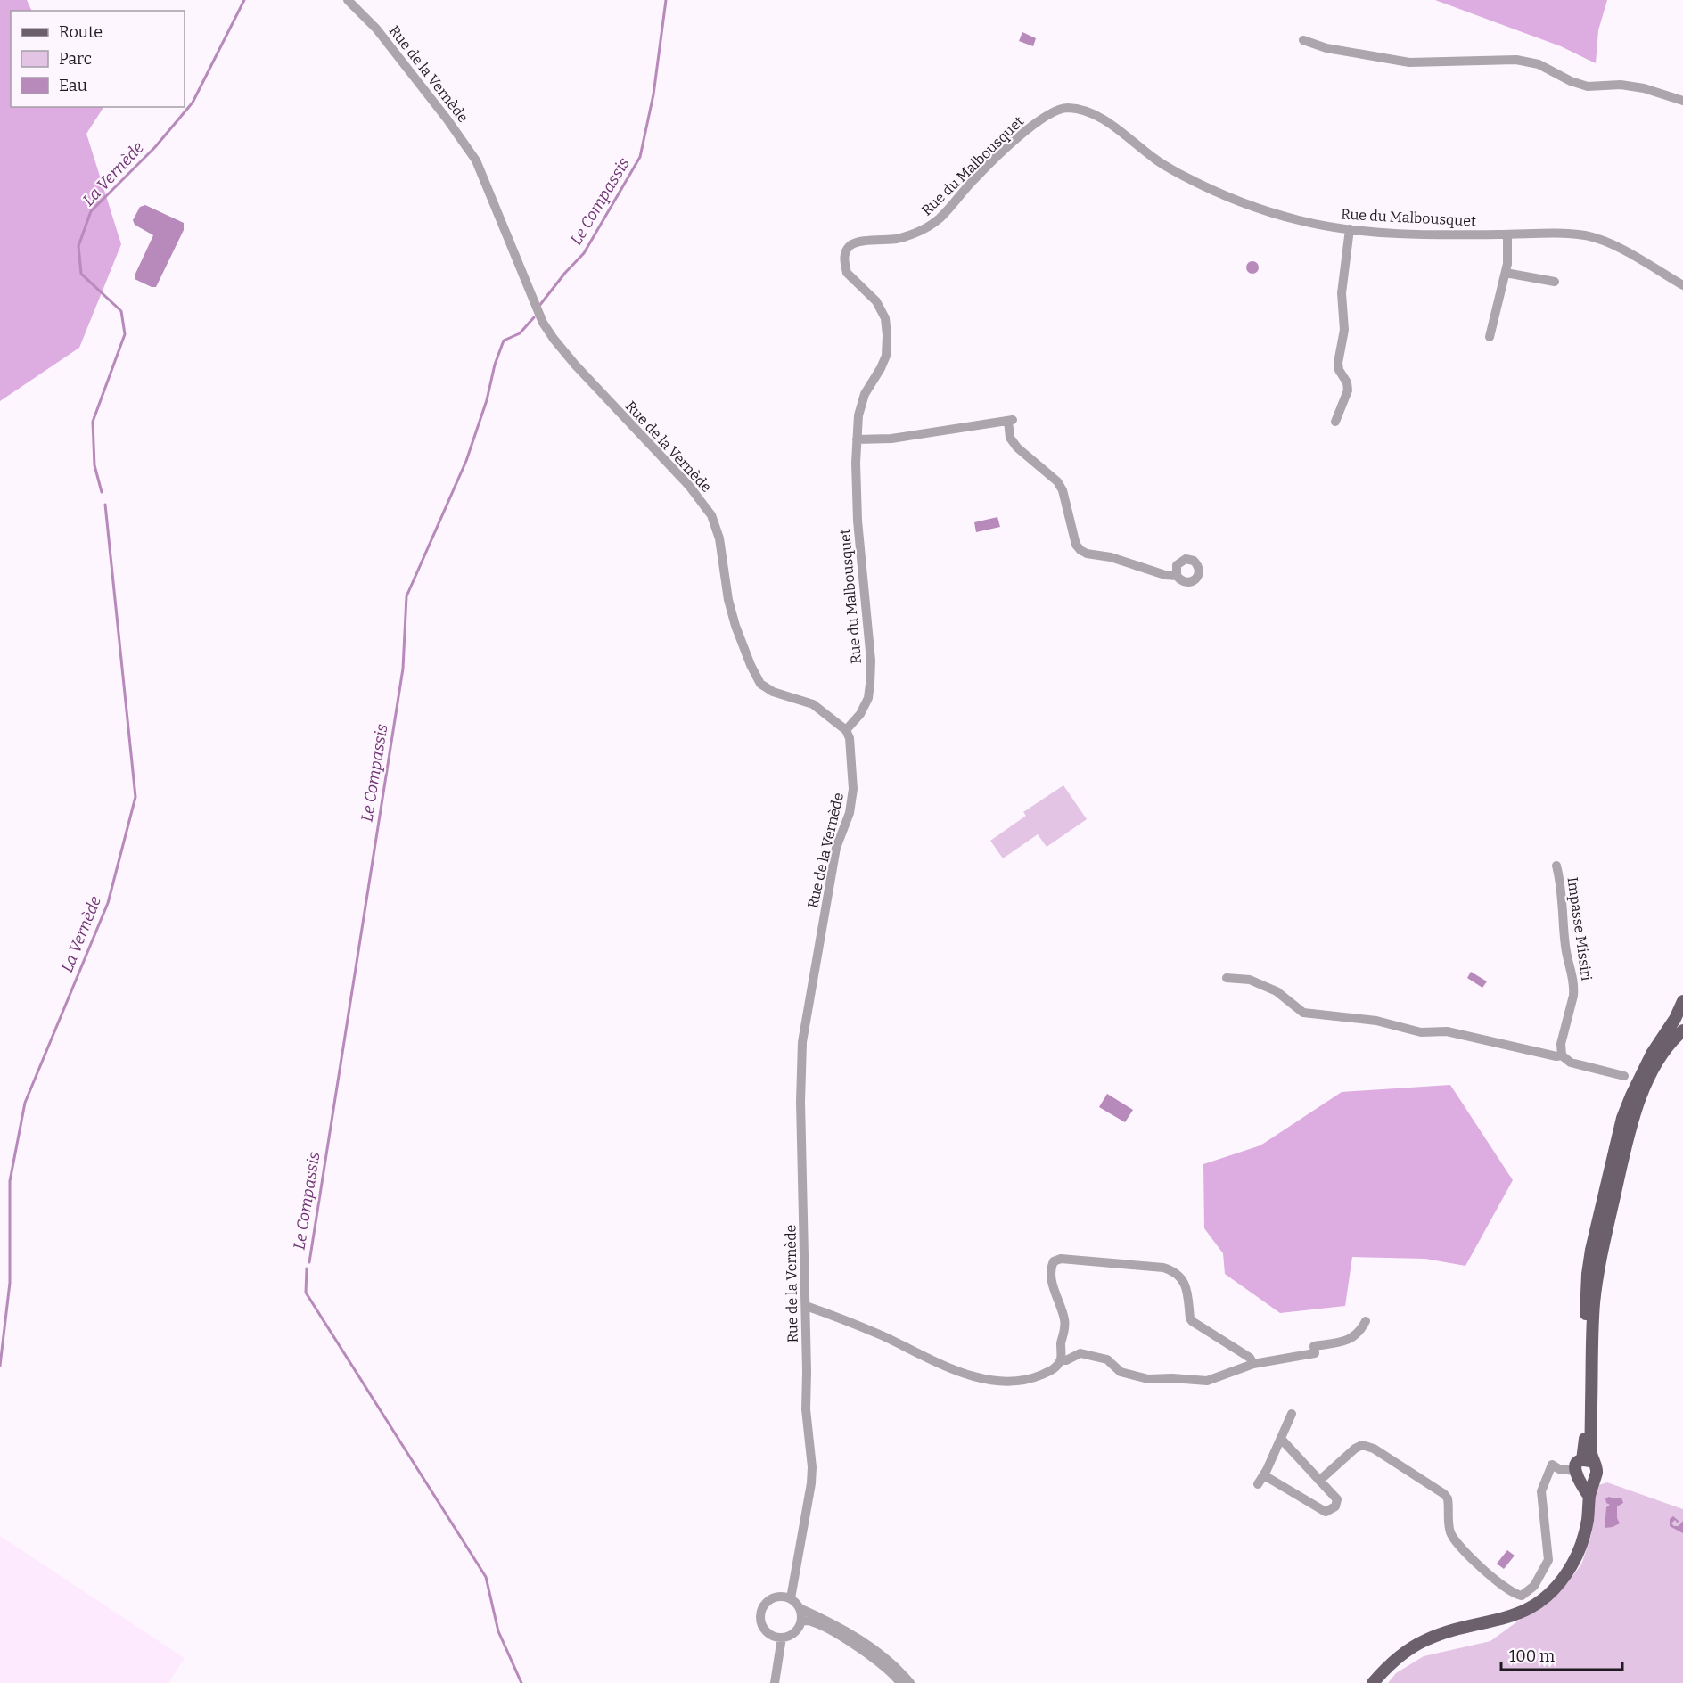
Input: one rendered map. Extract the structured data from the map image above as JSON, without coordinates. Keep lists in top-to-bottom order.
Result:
{
  "streets": {
    "street": ["Rue de la Vernède", "Rue du Malbousquet", "Impasse Missiri"]
  },
  "crossings": [
    ["Rue de la Vernède", "Rue du Malbousquet"]
  ],
  "water": ["La Vernède", "Le Compassis"],
  "legend": ["Route", "Parc", "Eau"],
  "scale_bar": "100 m"
}
